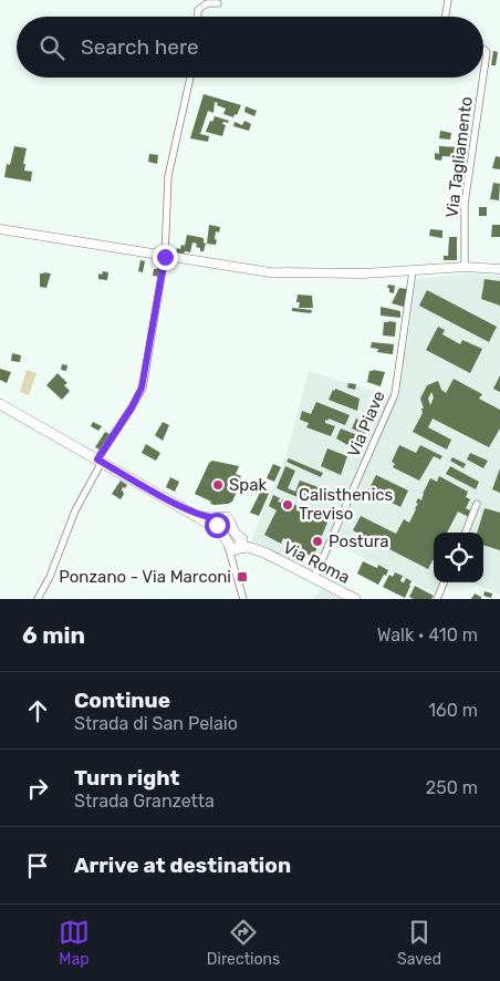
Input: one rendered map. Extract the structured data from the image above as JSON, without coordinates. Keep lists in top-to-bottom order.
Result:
{
  "streets": {
    "main road": ["Via Roma"],
    "street": ["Via Tagliamento", "Via Piave"]
  },
  "crossings": [
    ["Via Piave", "Via Roma"]
  ],
  "places": {
    "other": ["Spak", "Calisthenics Treviso", "Postura"],
    "transit": ["Ponzano - Via Marconi"]
  },
  "page": {
    "search": "Search here",
    "heading": ["6 min", "Walk · 410 m"],
    "list": [
      ["Continue", "Strada di San Pelaio", "160 m"],
      ["Turn right", "Strada Granzetta", "250 m"],
      "Arrive at destination"
    ],
    "nav": ["Map", "Directions", "Saved"]
  }
}
